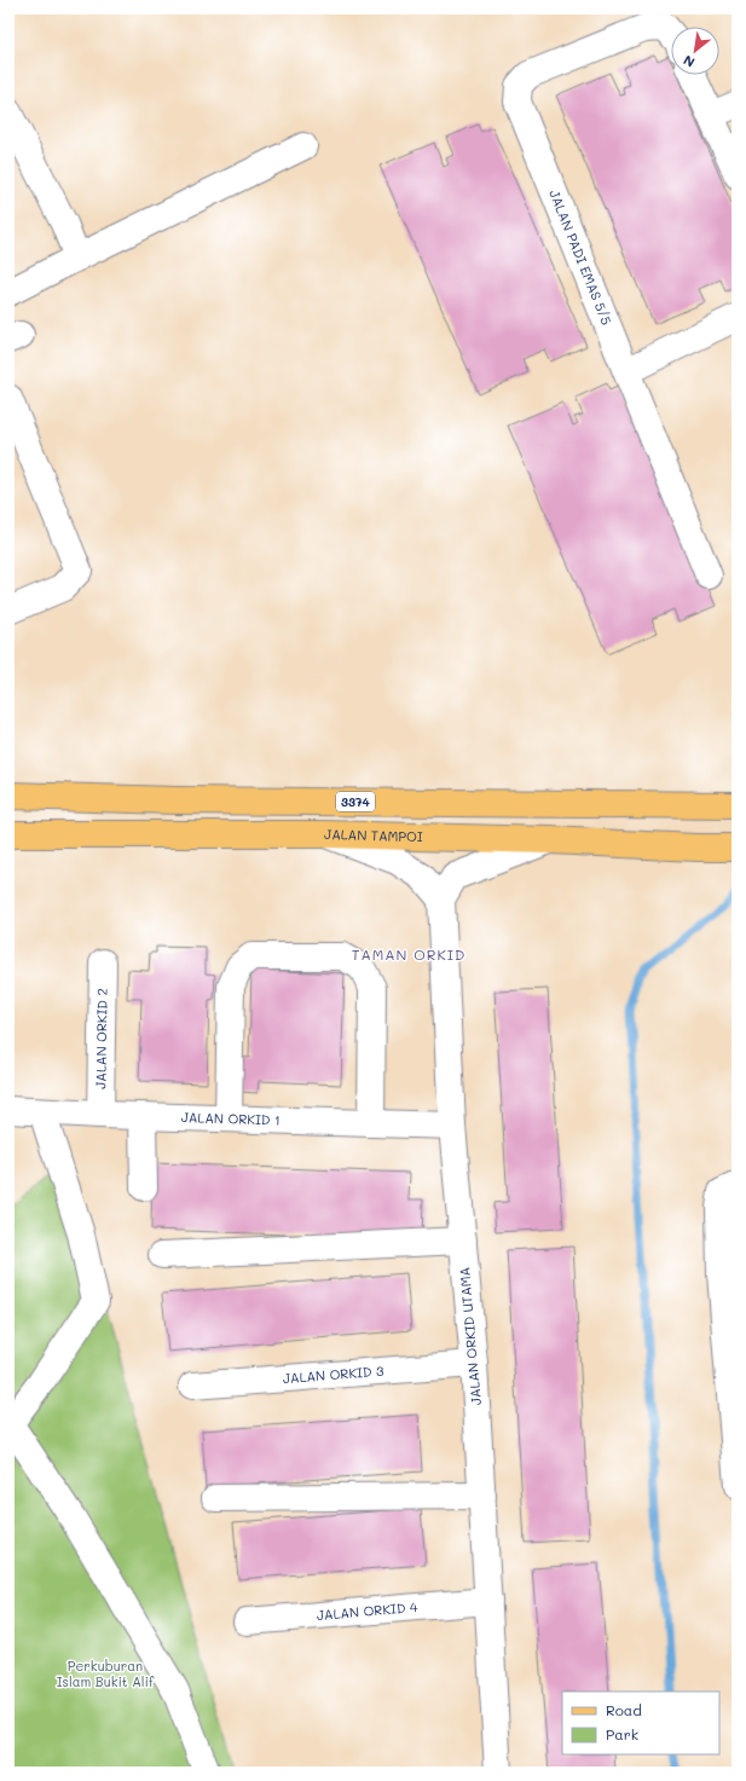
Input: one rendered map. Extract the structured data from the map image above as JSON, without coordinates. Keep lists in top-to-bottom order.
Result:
{
  "streets": {
    "main road": ["3374", "JALAN TAMPOI"],
    "street": [
      "JALAN PADI EMAS 5/5",
      "JALAN ORKID 2",
      "JALAN ORKID 1",
      "JALAN ORKID UTAMA",
      "JALAN ORKID 3",
      "JALAN ORKID 4"
    ]
  },
  "crossings": [
    ["JALAN ORKID 2", "JALAN ORKID 1"],
    ["JALAN ORKID 1", "JALAN ORKID UTAMA"],
    ["JALAN ORKID UTAMA", "JALAN ORKID 3"],
    ["JALAN ORKID UTAMA", "JALAN ORKID 4"]
  ],
  "districts": ["TAMAN ORKID"],
  "parks": ["Perkuburan Islam Bukit Alif"],
  "legend": ["Road", "Park"],
  "north": "bottom left"
}
